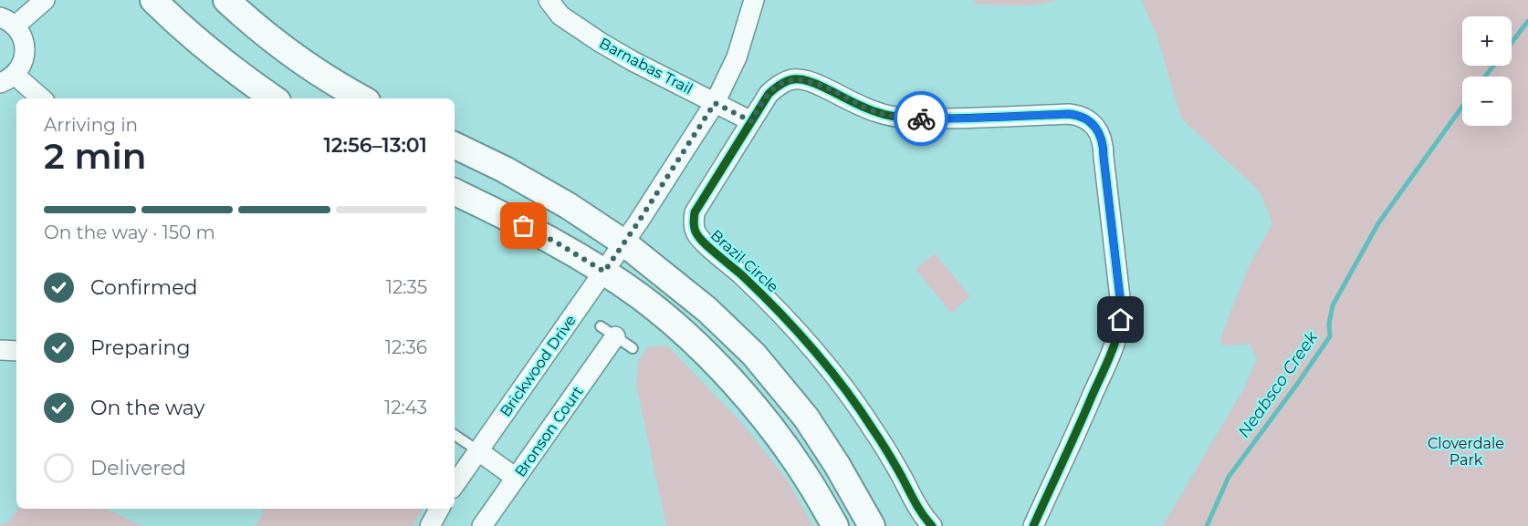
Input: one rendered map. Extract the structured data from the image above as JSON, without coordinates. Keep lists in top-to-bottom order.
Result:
{
  "streets": {
    "street": [
      "Barnabas Trail",
      "Brazil Circle",
      "Brickwood Drive",
      "Bronson Court"
    ]
  },
  "crossings": [
    ["Barnabas Trail", "Brazil Circle"],
    ["Barnabas Trail", "Brickwood Drive"]
  ],
  "water": ["Neabsco Creek"],
  "parks": ["Cloverdale Park"],
  "page": {
    "map_buttons": ["+", "−"],
    "heading": ["2 min", "Arriving in", "12:56–13:01"],
    "bar": "On the way · 150 m",
    "list": [
      ["Confirmed", "12:35"],
      ["Preparing", "12:36"],
      ["On the way", "12:43"],
      "Delivered"
    ]
  }
}
